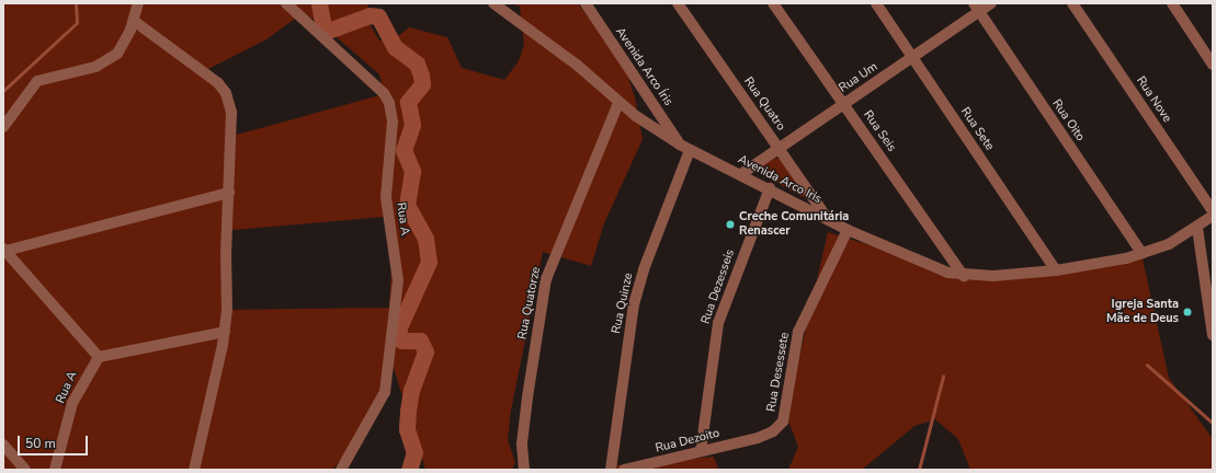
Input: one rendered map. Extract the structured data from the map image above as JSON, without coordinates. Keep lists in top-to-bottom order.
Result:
{
  "streets": {
    "street": [
      "Avenida Arco Íris",
      "Rua Um",
      "Rua Nove",
      "Rua Quatro",
      "Rua Oito",
      "Rua Sete",
      "Rua Seis",
      "Avenida Arco Iris",
      "Rua A",
      "Rua Dezesseis",
      "Rua Quatorze",
      "Rua Quinze",
      "Rua Desessete",
      "Rua Dezoito"
    ]
  },
  "crossings": [
    ["Avenida Arco Íris", "Avenida Arco Iris"],
    ["Avenida Arco Íris", "Rua Quinze"],
    ["Rua Um", "Rua Quatro"],
    ["Rua Um", "Rua Oito"],
    ["Rua Um", "Rua Sete"],
    ["Rua Um", "Rua Seis"],
    ["Rua Um", "Avenida Arco Iris"],
    ["Rua Quatro", "Avenida Arco Iris"],
    ["Rua Oito", "Avenida Arco Iris"],
    ["Rua Sete", "Avenida Arco Iris"],
    ["Rua Seis", "Avenida Arco Iris"],
    ["Avenida Arco Iris", "Rua Dezesseis"],
    ["Avenida Arco Iris", "Rua Quatorze"],
    ["Avenida Arco Iris", "Rua Quinze"],
    ["Avenida Arco Iris", "Rua Desessete"],
    ["Rua Dezesseis", "Rua Dezoito"],
    ["Rua Desessete", "Rua Dezoito"]
  ],
  "places": ["Creche Comunitária Renascer", "Igreja Santa Mãe de Deus"],
  "scale_bar": "50 m"
}
